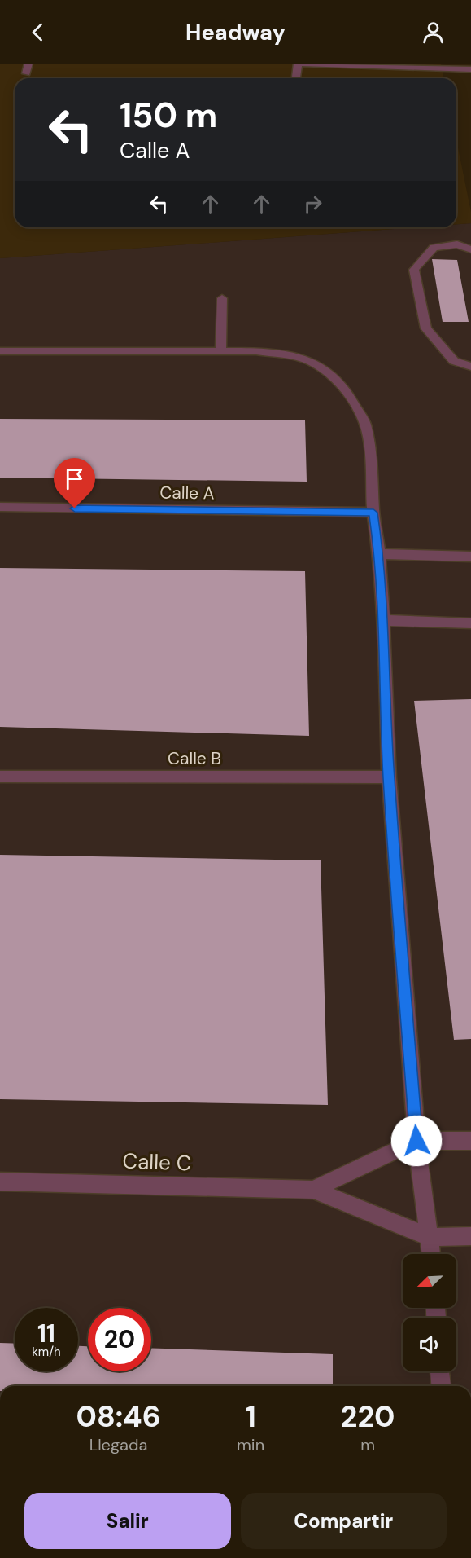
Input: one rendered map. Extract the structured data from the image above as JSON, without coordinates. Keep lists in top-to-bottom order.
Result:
{
  "streets": {
    "lane": ["Calle A", "Calle B", "Calle C"]
  },
  "north": "bottom left",
  "page": {
    "header": "Headway",
    "turn": ["150 m", "Calle A"],
    "speed": "11 km/h",
    "limit": "20",
    "eta": [
      "08:46",
      "Llegada",
      "1",
      "min",
      "220",
      "m"
    ],
    "buttons": ["Salir", "Compartir"]
  }
}
